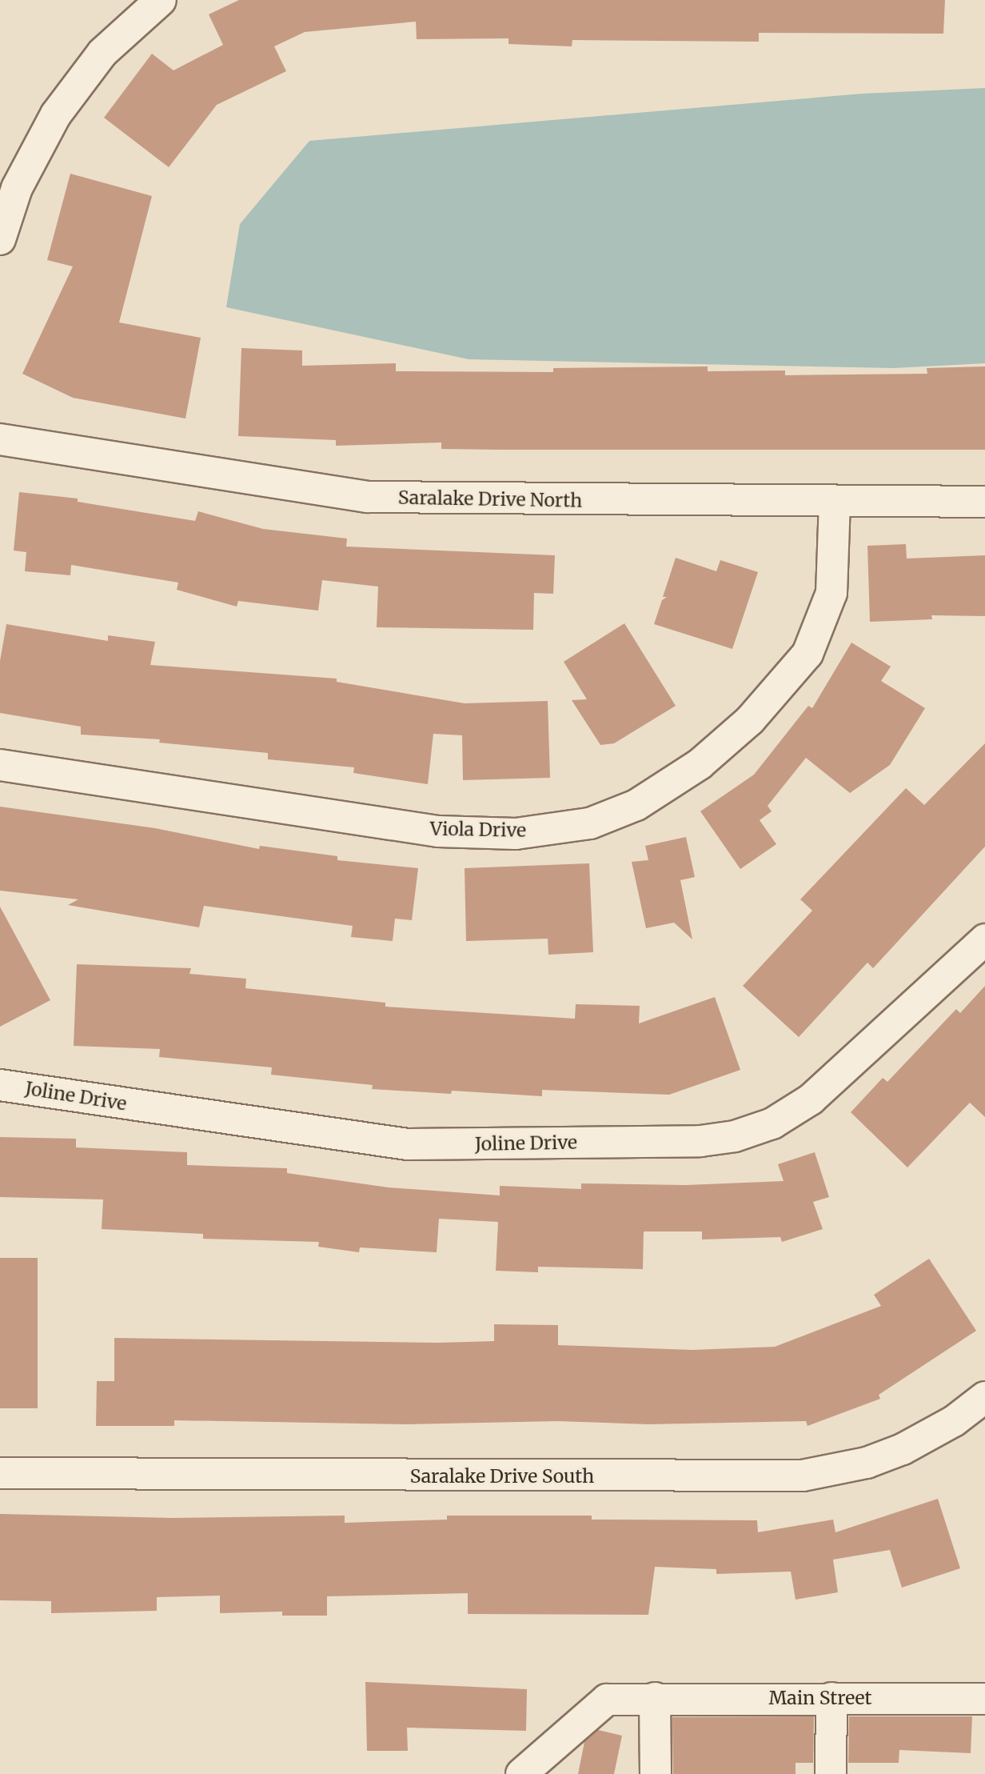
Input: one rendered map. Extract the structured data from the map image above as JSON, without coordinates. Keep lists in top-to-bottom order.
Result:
{
  "streets": {
    "street": [
      "Saralake Drive North",
      "Viola Drive",
      "Joline Drive",
      "Saralake Drive South",
      "Main Street"
    ]
  },
  "crossings": [
    ["Saralake Drive North", "Viola Drive"]
  ]
}
